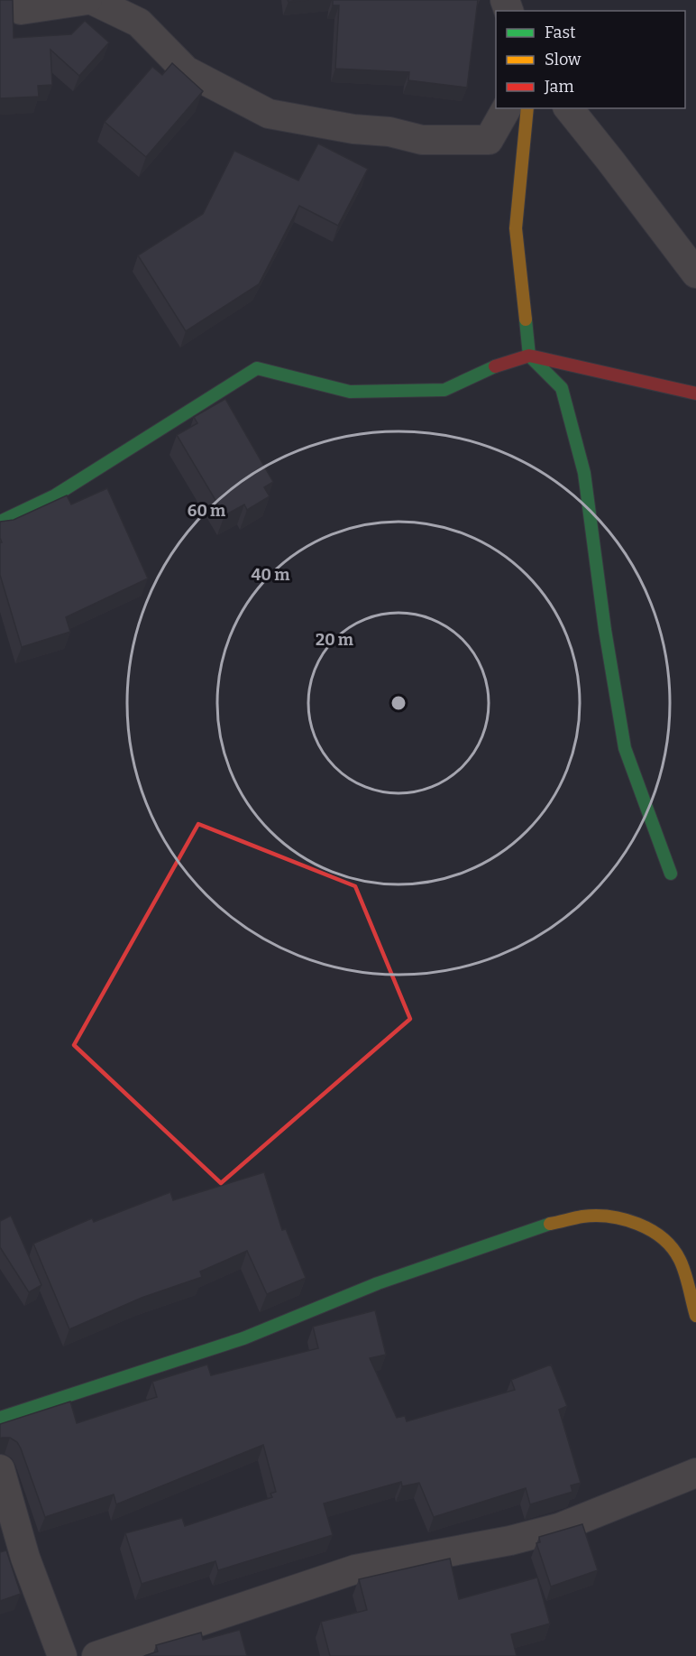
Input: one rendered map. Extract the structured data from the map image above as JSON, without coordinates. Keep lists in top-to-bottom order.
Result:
{
  "legend": ["Fast", "Slow", "Jam"],
  "rings": ["60 m", "40 m", "20 m"]
}
